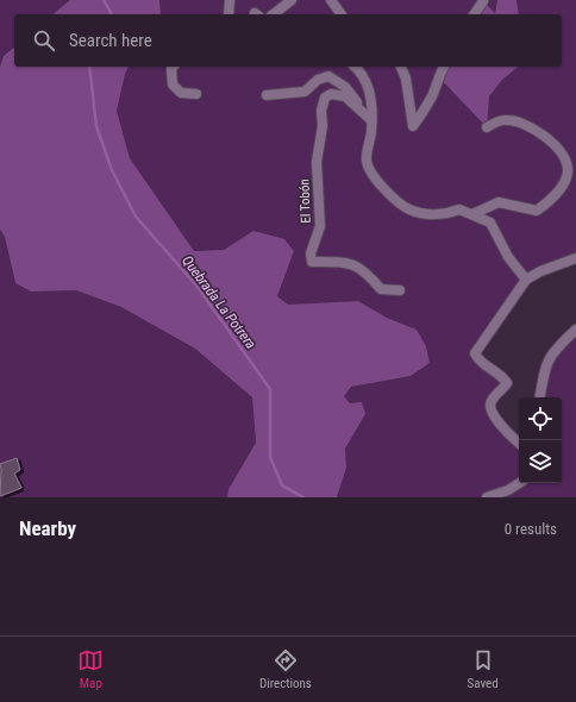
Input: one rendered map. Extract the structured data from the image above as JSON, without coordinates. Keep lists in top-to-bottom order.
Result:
{
  "streets": {
    "street": ["El Tobón"]
  },
  "water": ["Quebrada La Potrera"],
  "page": {
    "search": "Search here",
    "heading": ["Nearby", "0 results"],
    "nav": ["Map", "Directions", "Saved"]
  }
}
